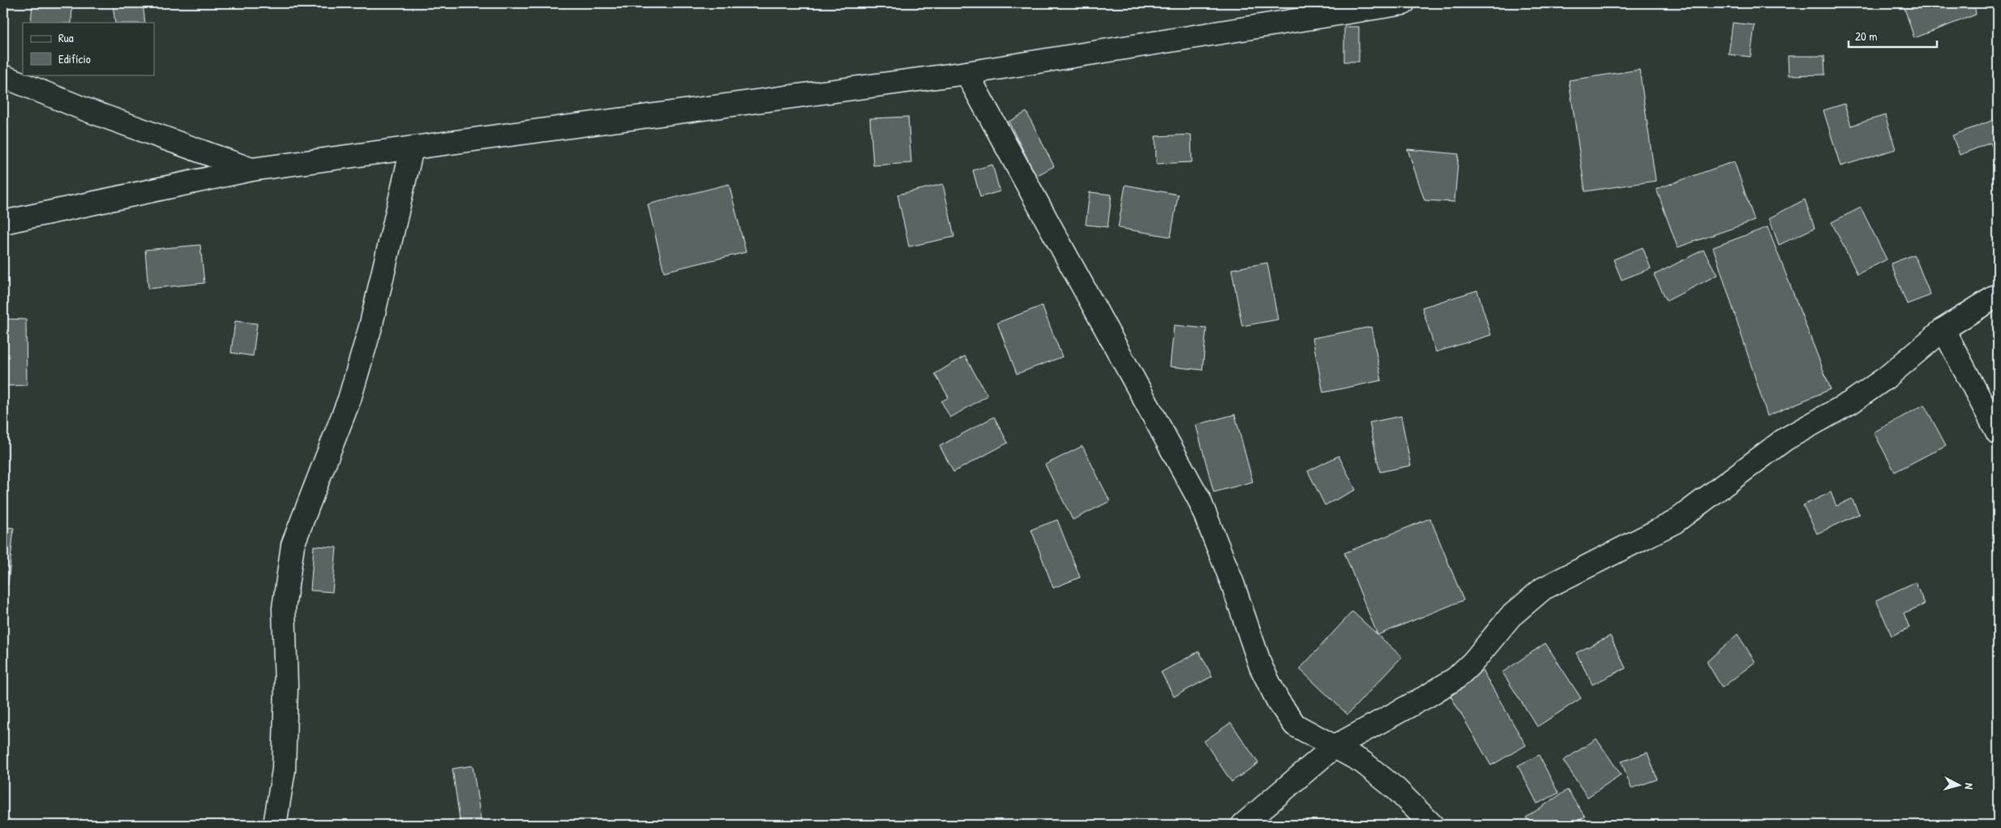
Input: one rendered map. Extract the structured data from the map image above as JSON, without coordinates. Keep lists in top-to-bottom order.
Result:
{
  "legend": ["Rua", "Edifício"],
  "scale_bar": "20 m",
  "north": "right"
}
